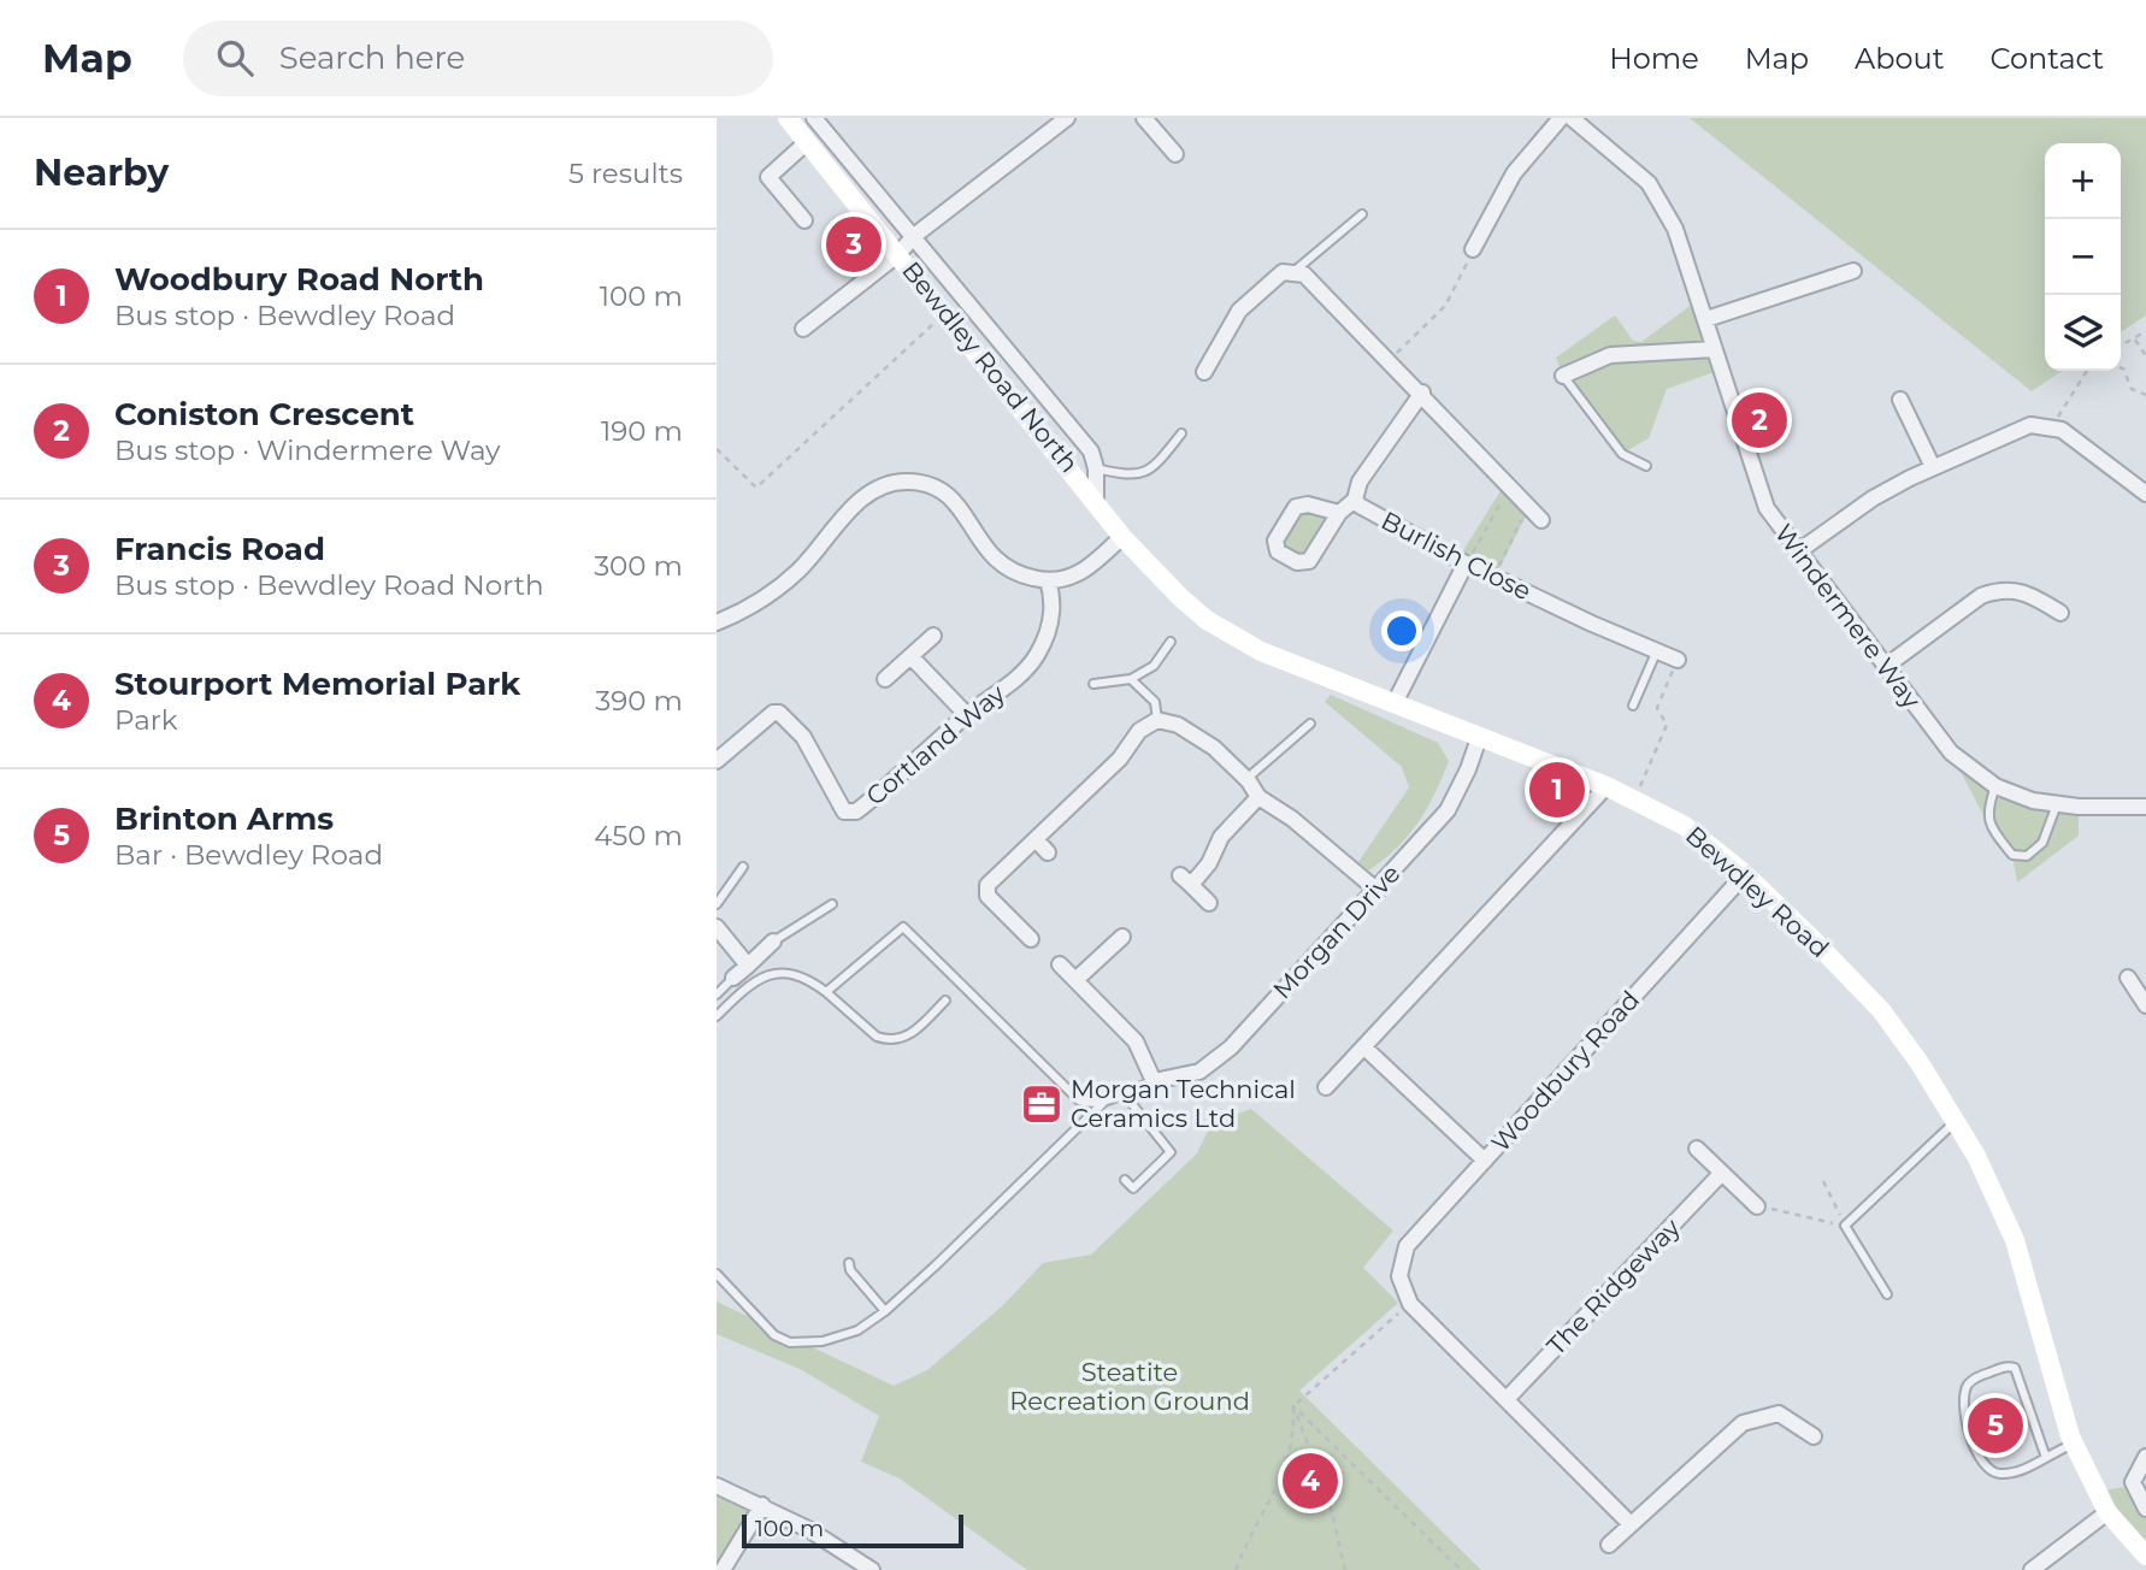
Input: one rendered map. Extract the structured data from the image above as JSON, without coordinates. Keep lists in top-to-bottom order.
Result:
{
  "streets": {
    "main road": ["Bewdley Road North", "Bewdley Road"],
    "street": [
      "Burlish Close",
      "Windermere Way",
      "Cortland Way",
      "Morgan Drive",
      "Woodbury Road",
      "The Ridgeway"
    ]
  },
  "crossings": [
    ["Bewdley Road North", "Bewdley Road"],
    ["Bewdley Road", "Morgan Drive"],
    ["Bewdley Road", "Woodbury Road"]
  ],
  "parks": ["Steatite Recreation Ground"],
  "places": {
    "office": ["Morgan Technical Ceramics Ltd"]
  },
  "scale_bar": "100 m",
  "page": {
    "header": "Map",
    "search": "Search here",
    "nav": [
      "Home",
      "Map",
      "About",
      "Contact"
    ],
    "heading": ["Nearby", "5 results"],
    "map_buttons": ["+", "−"],
    "pins": [
      "3",
      "2",
      "1",
      "5",
      "4"
    ],
    "list": [
      {
        "mark": "1",
        "name": "Woodbury Road North",
        "note": "Bus stop · Bewdley Road",
        "value": "100 m"
      },
      {
        "mark": "2",
        "name": "Coniston Crescent",
        "note": "Bus stop · Windermere Way",
        "value": "190 m"
      },
      {
        "mark": "3",
        "name": "Francis Road",
        "note": "Bus stop · Bewdley Road North",
        "value": "300 m"
      },
      {
        "mark": "4",
        "name": "Stourport Memorial Park",
        "note": "Park",
        "value": "390 m"
      },
      {
        "mark": "5",
        "name": "Brinton Arms",
        "note": "Bar · Bewdley Road",
        "value": "450 m"
      }
    ],
    "scale": "100 m"
  }
}
